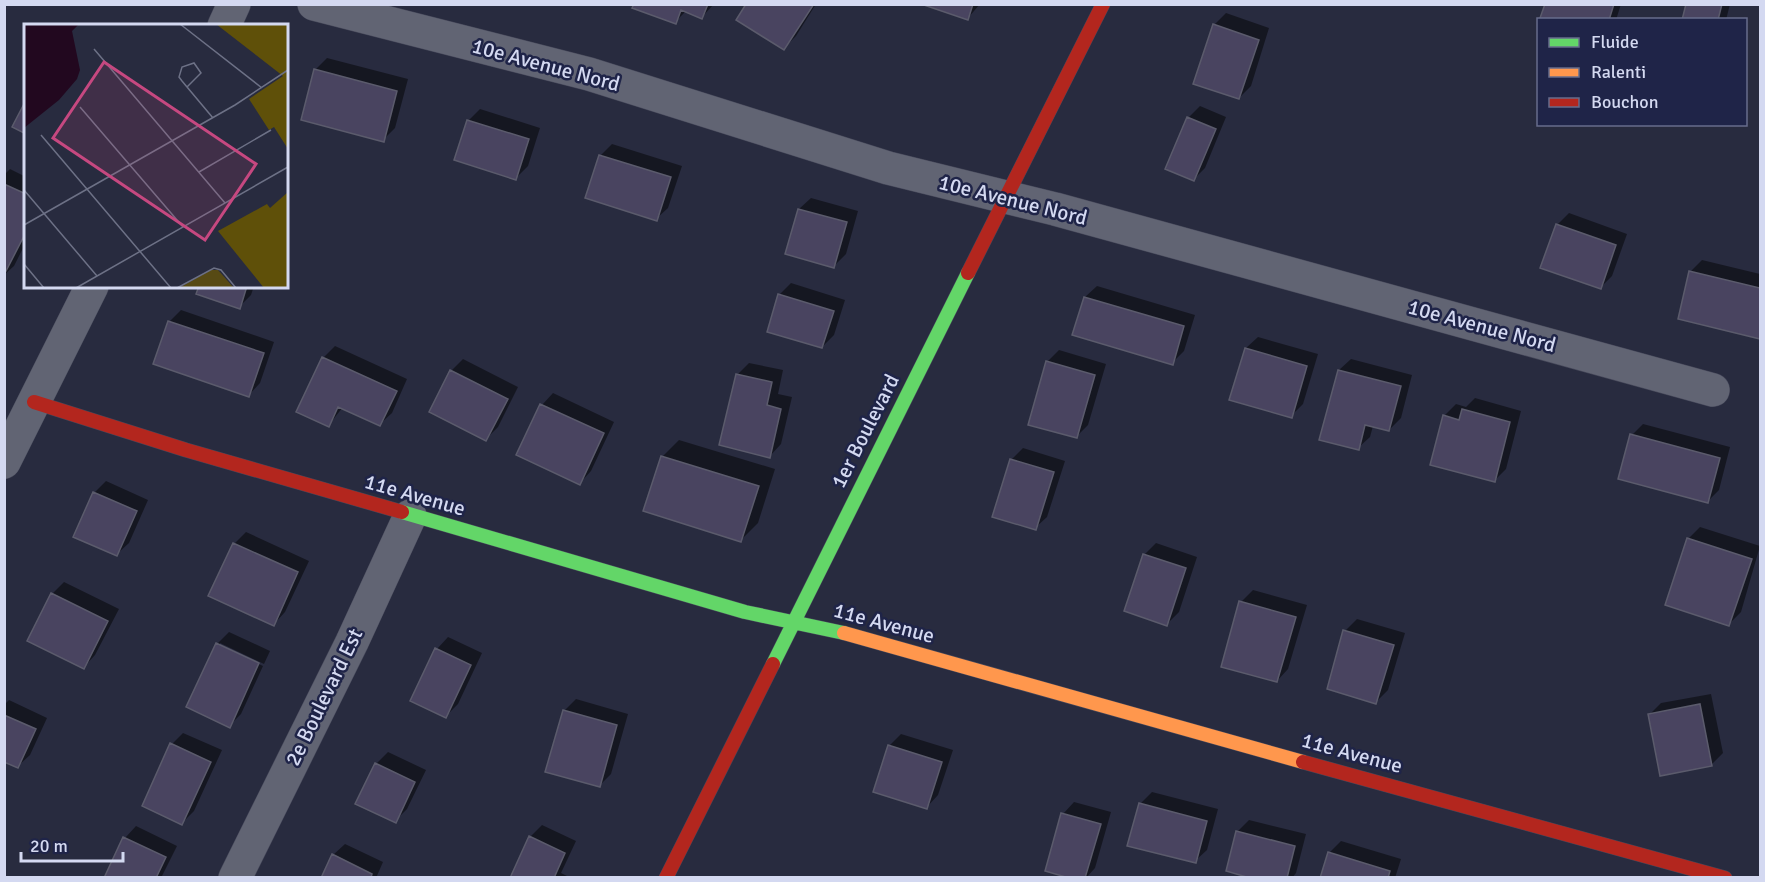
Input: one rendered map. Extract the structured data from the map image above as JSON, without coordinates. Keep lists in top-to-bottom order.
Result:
{
  "streets": {
    "street": [
      "10e Avenue Nord",
      "1er Boulevard",
      "11e Avenue",
      "2e Boulevard Est"
    ]
  },
  "crossings": [
    ["10e Avenue Nord", "1er Boulevard"],
    ["1er Boulevard", "11e Avenue"],
    ["11e Avenue", "2e Boulevard Est"]
  ],
  "legend": ["Fluide", "Ralenti", "Bouchon"],
  "scale_bar": "20 m"
}
